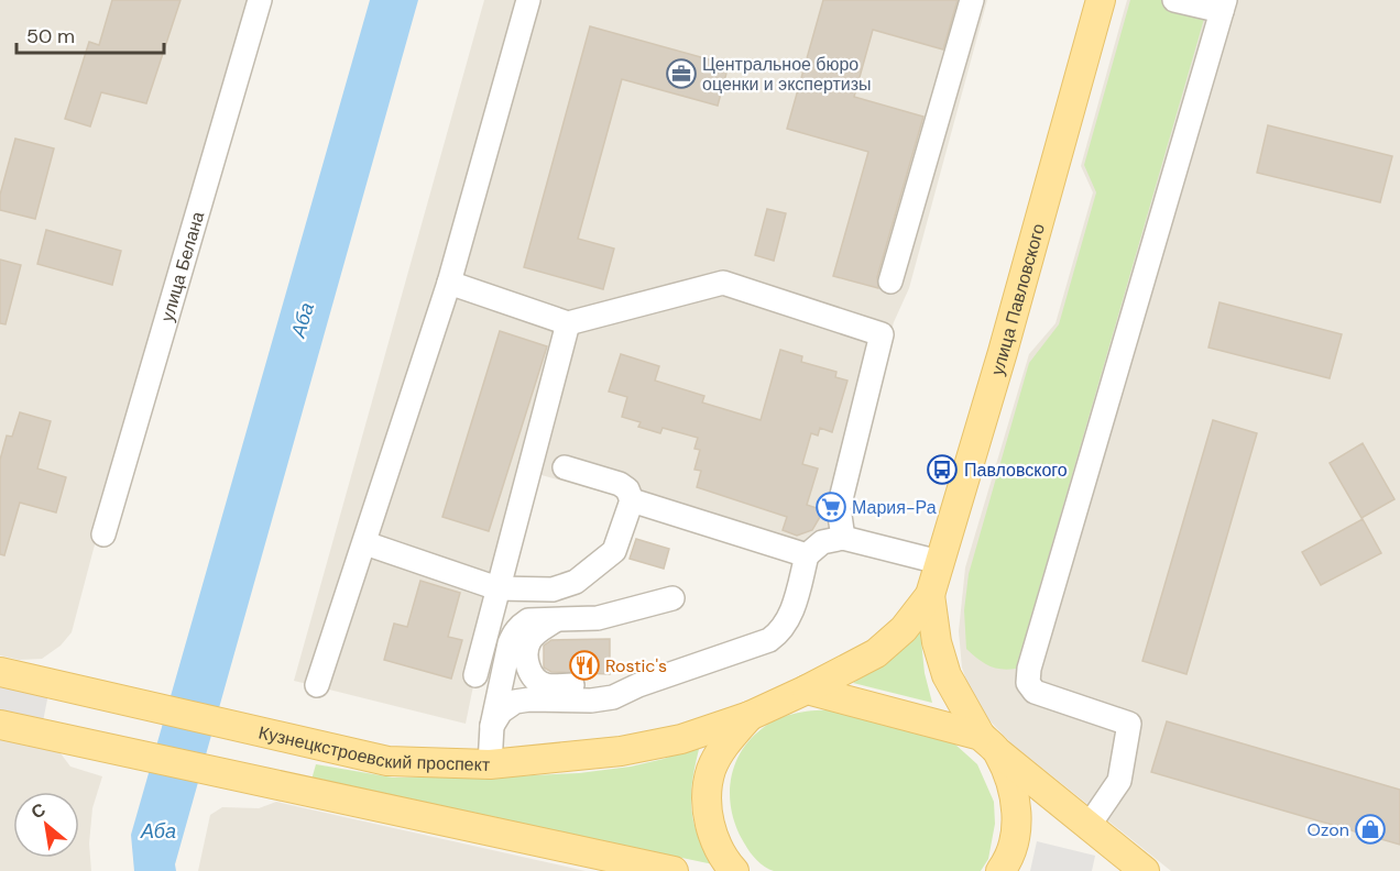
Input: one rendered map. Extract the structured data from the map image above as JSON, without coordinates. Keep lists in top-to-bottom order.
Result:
{
  "streets": {
    "main road": ["улица Павловского", "Кузнецкстроевский проспект"],
    "street": ["улица Белана"]
  },
  "crossings": [
    ["улица Павловского", "Кузнецкстроевский проспект"]
  ],
  "water": ["Аба"],
  "places": {
    "office": ["Центральное бюро оценки и экспертизы"],
    "bus stop": ["Павловского"],
    "supermarket": ["Мария-Ра"],
    "restaurant": ["Rostic's"],
    "shop": ["Ozon"]
  },
  "scale_bar": "50 m",
  "north": "top left"
}
